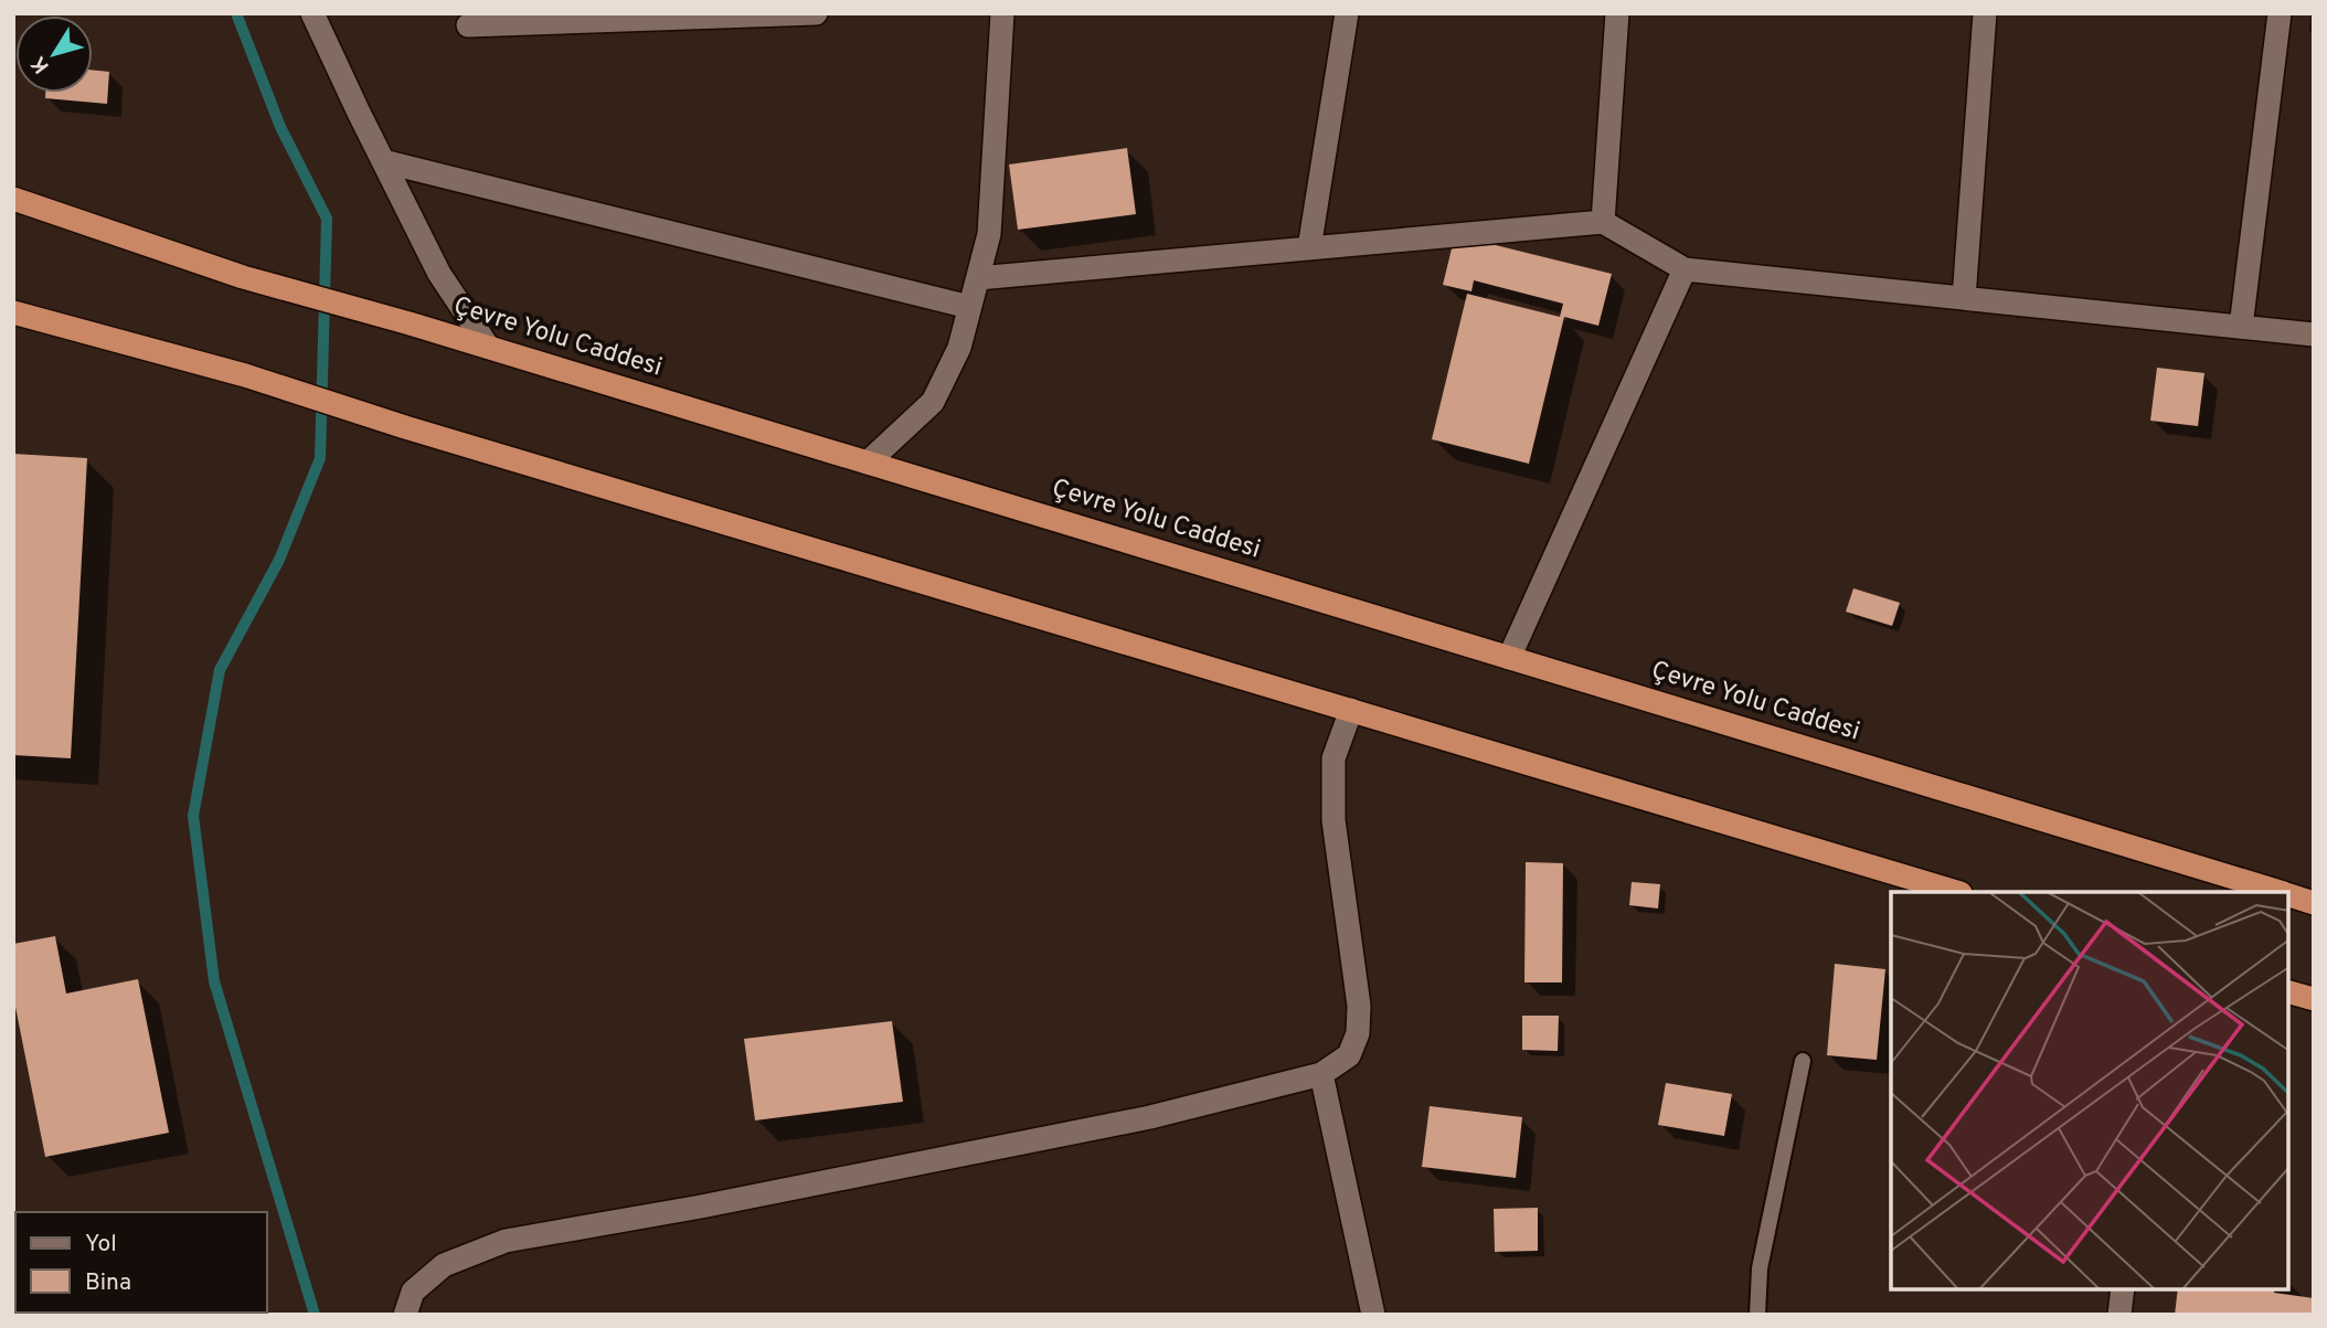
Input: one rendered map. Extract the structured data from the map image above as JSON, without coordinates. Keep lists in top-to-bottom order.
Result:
{
  "streets": {
    "highway": ["Çevre Yolu Caddesi"]
  },
  "legend": ["Yol", "Bina"],
  "north": "bottom left"
}
